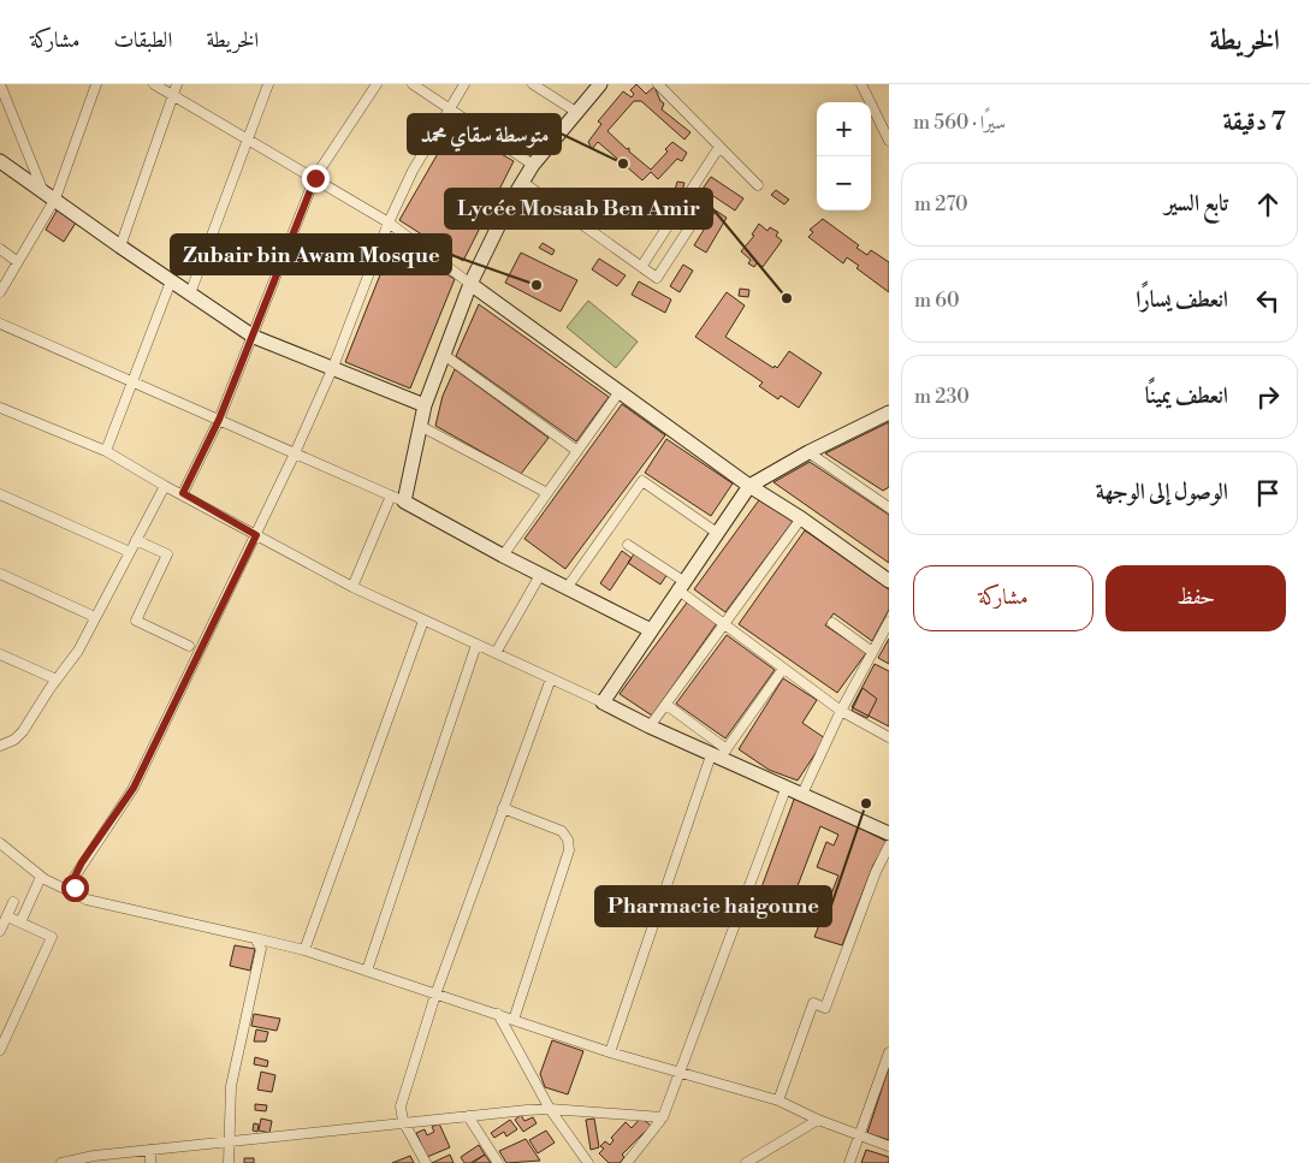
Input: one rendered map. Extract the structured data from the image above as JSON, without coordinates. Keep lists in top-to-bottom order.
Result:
{
  "places": [
    "متوسطة سقاي محمد",
    "Zubair bin Awam Mosque",
    "Lycée Mosaab Ben Amir",
    "Pharmacie haigoune"
  ],
  "page": {
    "header": "الخريطة",
    "nav": ["الخريطة", "الطبقات", "مشاركة"],
    "heading": ["7 دقيقة", "سيرًا · 560 m"],
    "map_buttons": ["+", "−"],
    "list": [
      ["تابع السير", "270 m"],
      ["انعطف يسارًا", "60 m"],
      ["انعطف يمينًا", "230 m"],
      "الوصول إلى الوجهة"
    ],
    "buttons": ["حفظ", "مشاركة"]
  }
}
